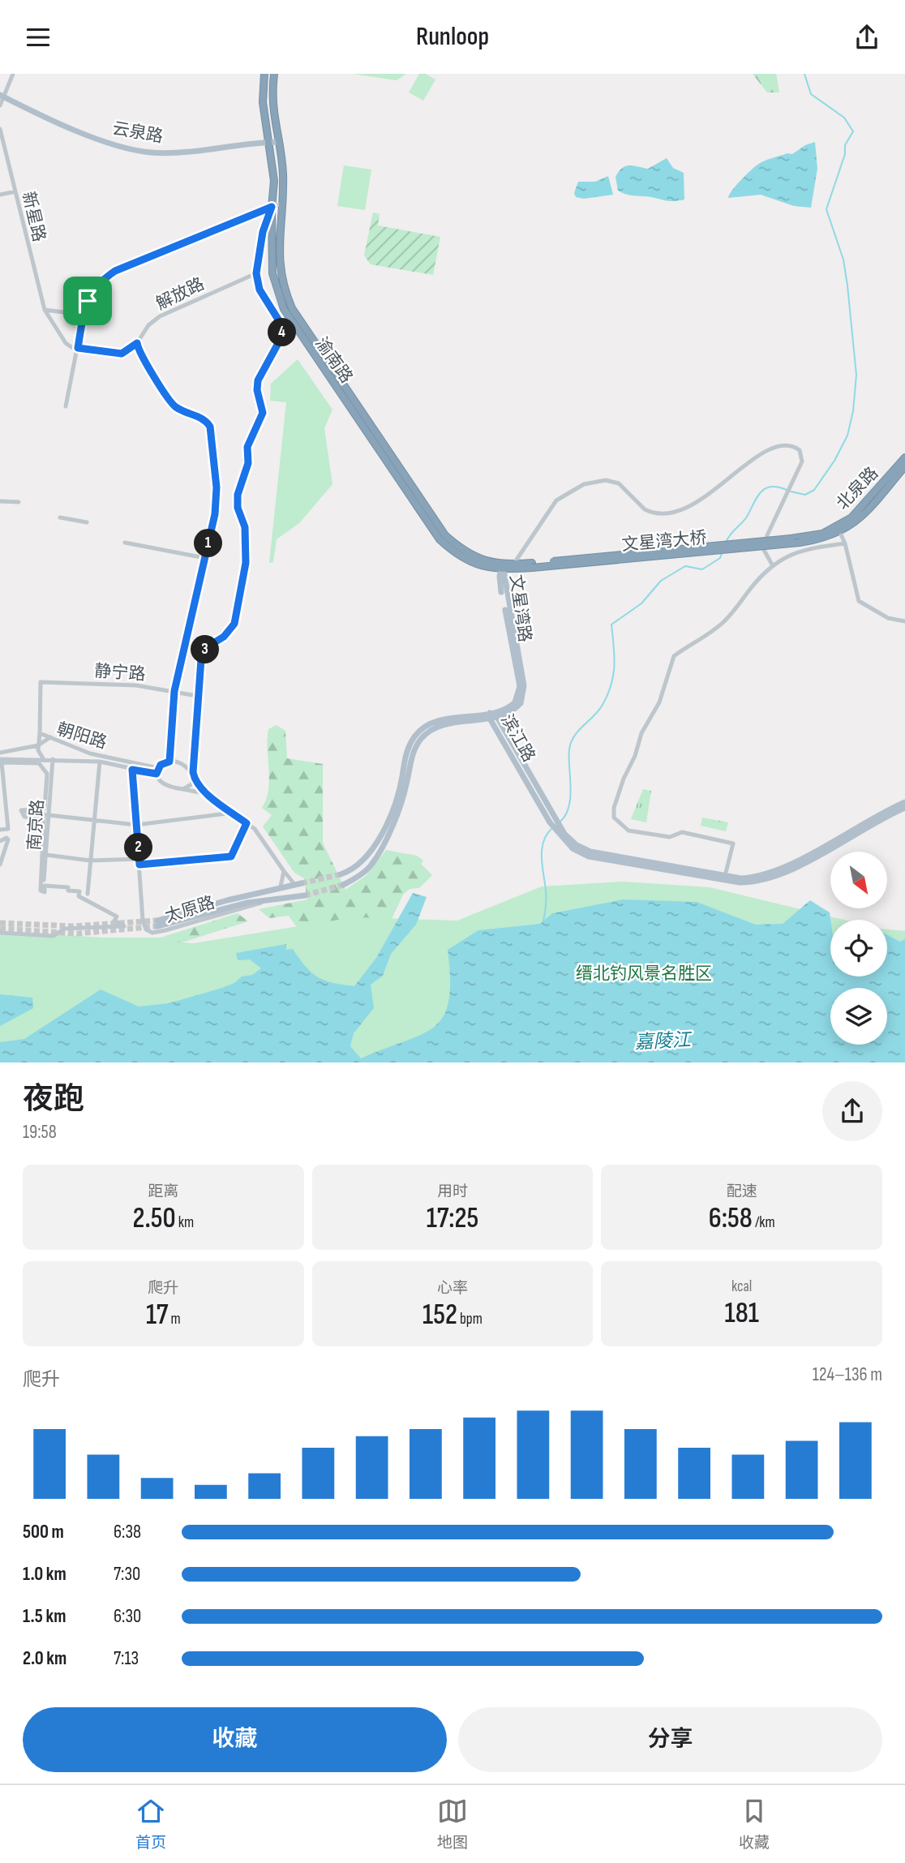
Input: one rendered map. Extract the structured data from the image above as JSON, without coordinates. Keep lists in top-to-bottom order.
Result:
{
  "streets": {
    "highway": ["渝南路", "北泉路", "文星湾大桥"],
    "main road": ["云泉路", "文星湾路", "滨江路"],
    "street": [
      "新星路",
      "解放路",
      "静宁路",
      "朝阳路",
      "南京路",
      "太原路"
    ]
  },
  "crossings": [
    ["云泉路", "渝南路"],
    ["渝南路", "文星湾大桥"],
    ["渝南路", "文星湾路"],
    ["北泉路", "文星湾大桥"],
    ["文星湾路", "滨江路"]
  ],
  "water": ["嘉陵江"],
  "parks": ["缙北钓风景名胜区"],
  "north": "bottom right",
  "page": {
    "header": "Runloop",
    "pins": [
      "4",
      "1",
      "3",
      "2"
    ],
    "heading": ["夜跑", "19:58"],
    "stats": [
      ["距离", "2.50 km"],
      ["用时", "17:25"],
      ["配速", "6:58 /km"],
      ["爬升", "17 m"],
      ["心率", "152 bpm"],
      ["kcal", "181"]
    ],
    "chart": ["爬升", "124–136 m"],
    "list": [
      {
        "name": "500 m",
        "note": "6:38"
      },
      {
        "name": "1.0 km",
        "note": "7:30"
      },
      {
        "name": "1.5 km",
        "note": "6:30"
      },
      {
        "name": "2.0 km",
        "note": "7:13"
      }
    ],
    "buttons": ["收藏", "分享"],
    "tabs": ["首页", "地图", "收藏"]
  }
}
